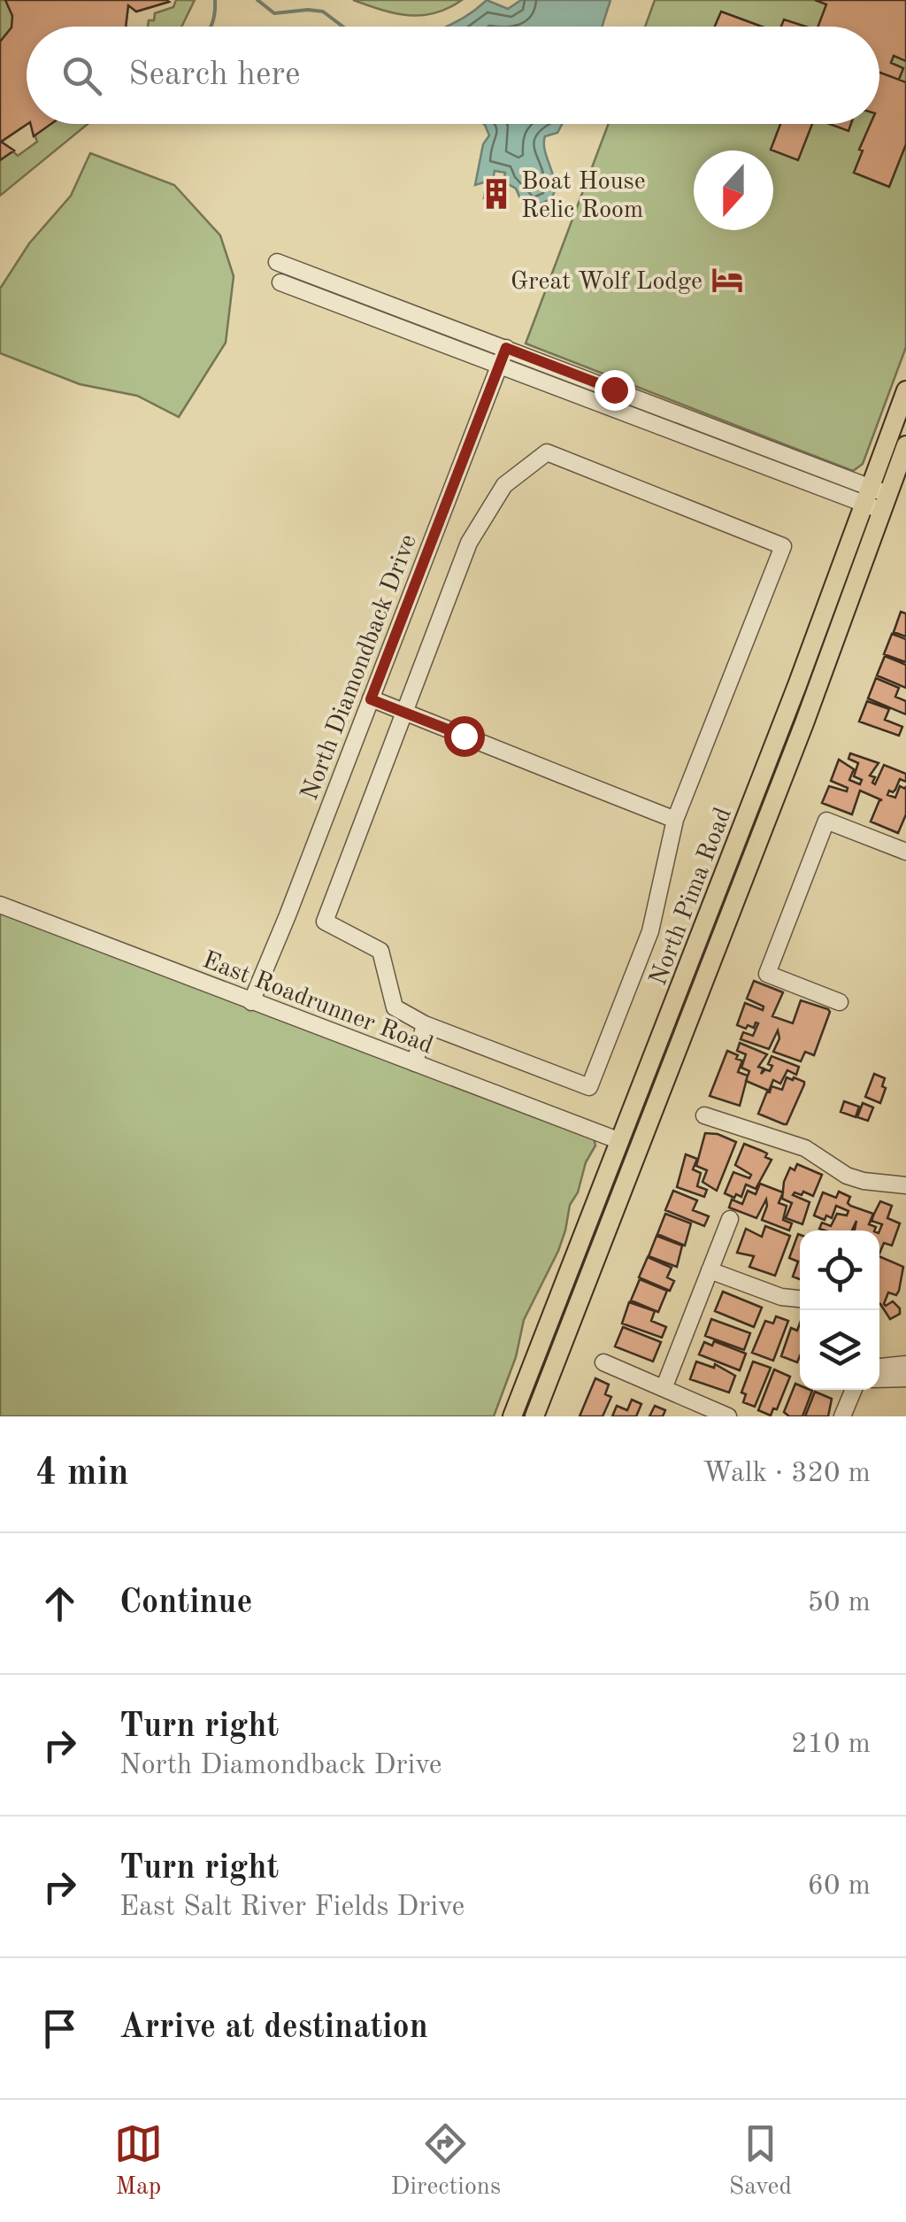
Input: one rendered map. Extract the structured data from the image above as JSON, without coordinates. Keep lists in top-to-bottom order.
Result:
{
  "streets": {
    "main road": ["North Pima Road"],
    "street": ["North Diamondback Drive", "East Roadrunner Road"]
  },
  "crossings": [
    ["North Diamondback Drive", "East Roadrunner Road"],
    ["North Pima Road", "East Roadrunner Road"]
  ],
  "places": {
    "building": ["Boat House Relic Room"],
    "hotel": ["Great Wolf Lodge"]
  },
  "north": "bottom",
  "page": {
    "search": "Search here",
    "heading": ["4 min", "Walk · 320 m"],
    "list": [
      ["Continue", "50 m"],
      ["Turn right", "North Diamondback Drive", "210 m"],
      ["Turn right", "East Salt River Fields Drive", "60 m"],
      "Arrive at destination"
    ],
    "nav": ["Map", "Directions", "Saved"]
  }
}
